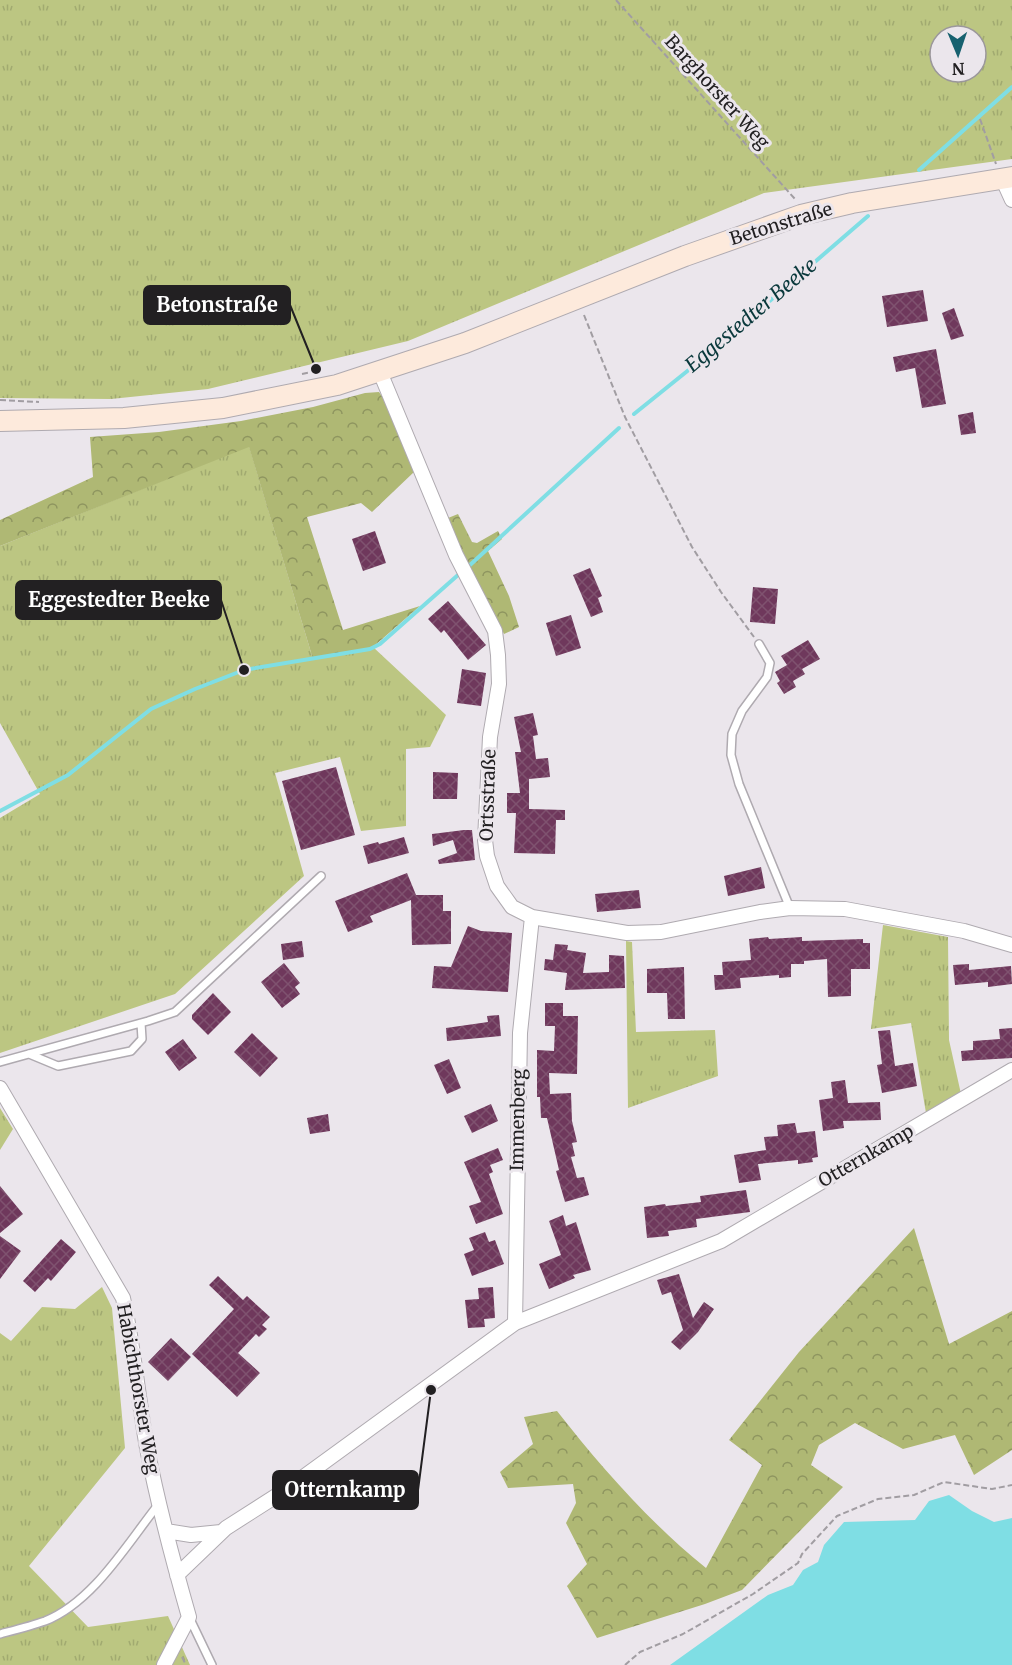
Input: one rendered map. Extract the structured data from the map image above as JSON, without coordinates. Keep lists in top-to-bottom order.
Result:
{
  "streets": {
    "main road": ["Betonstraße"],
    "street": [
      "Ortsstraße",
      "Immenberg",
      "Otternkamp",
      "Habichthorster Weg"
    ],
    "path": ["Barghorster Weg"]
  },
  "crossings": [
    ["Betonstraße", "Ortsstraße"],
    ["Ortsstraße", "Immenberg"],
    ["Immenberg", "Otternkamp"],
    ["Otternkamp", "Habichthorster Weg"]
  ],
  "water": ["Eggestedter Beeke"],
  "places": ["Betonstraße", "Eggestedter Beeke", "Otternkamp"],
  "north": "bottom"
}
